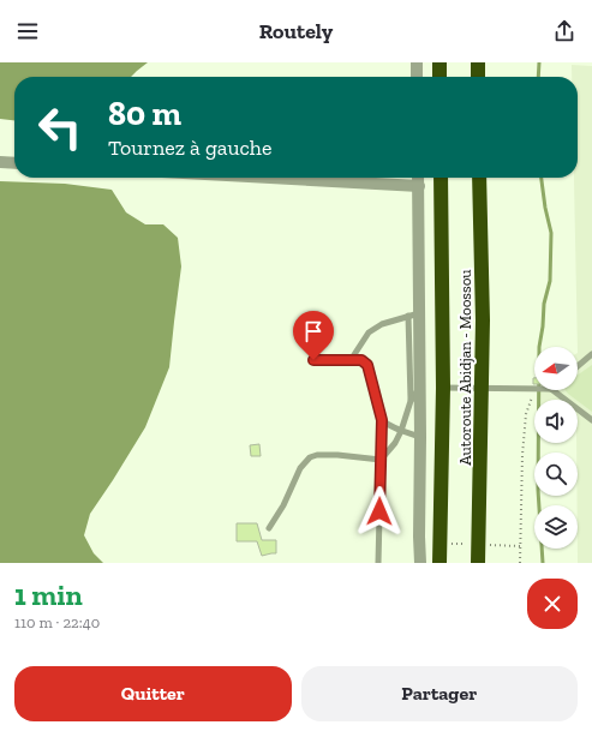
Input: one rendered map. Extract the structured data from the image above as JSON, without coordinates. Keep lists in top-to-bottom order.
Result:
{
  "streets": {
    "highway": ["Autoroute Abidjan - Moossou"]
  },
  "north": "left",
  "page": {
    "header": "Routely",
    "turn": ["80 m", "Tournez à gauche"],
    "heading": ["1 min", "110 m · 22:40"],
    "buttons": ["Quitter", "Partager"]
  }
}
